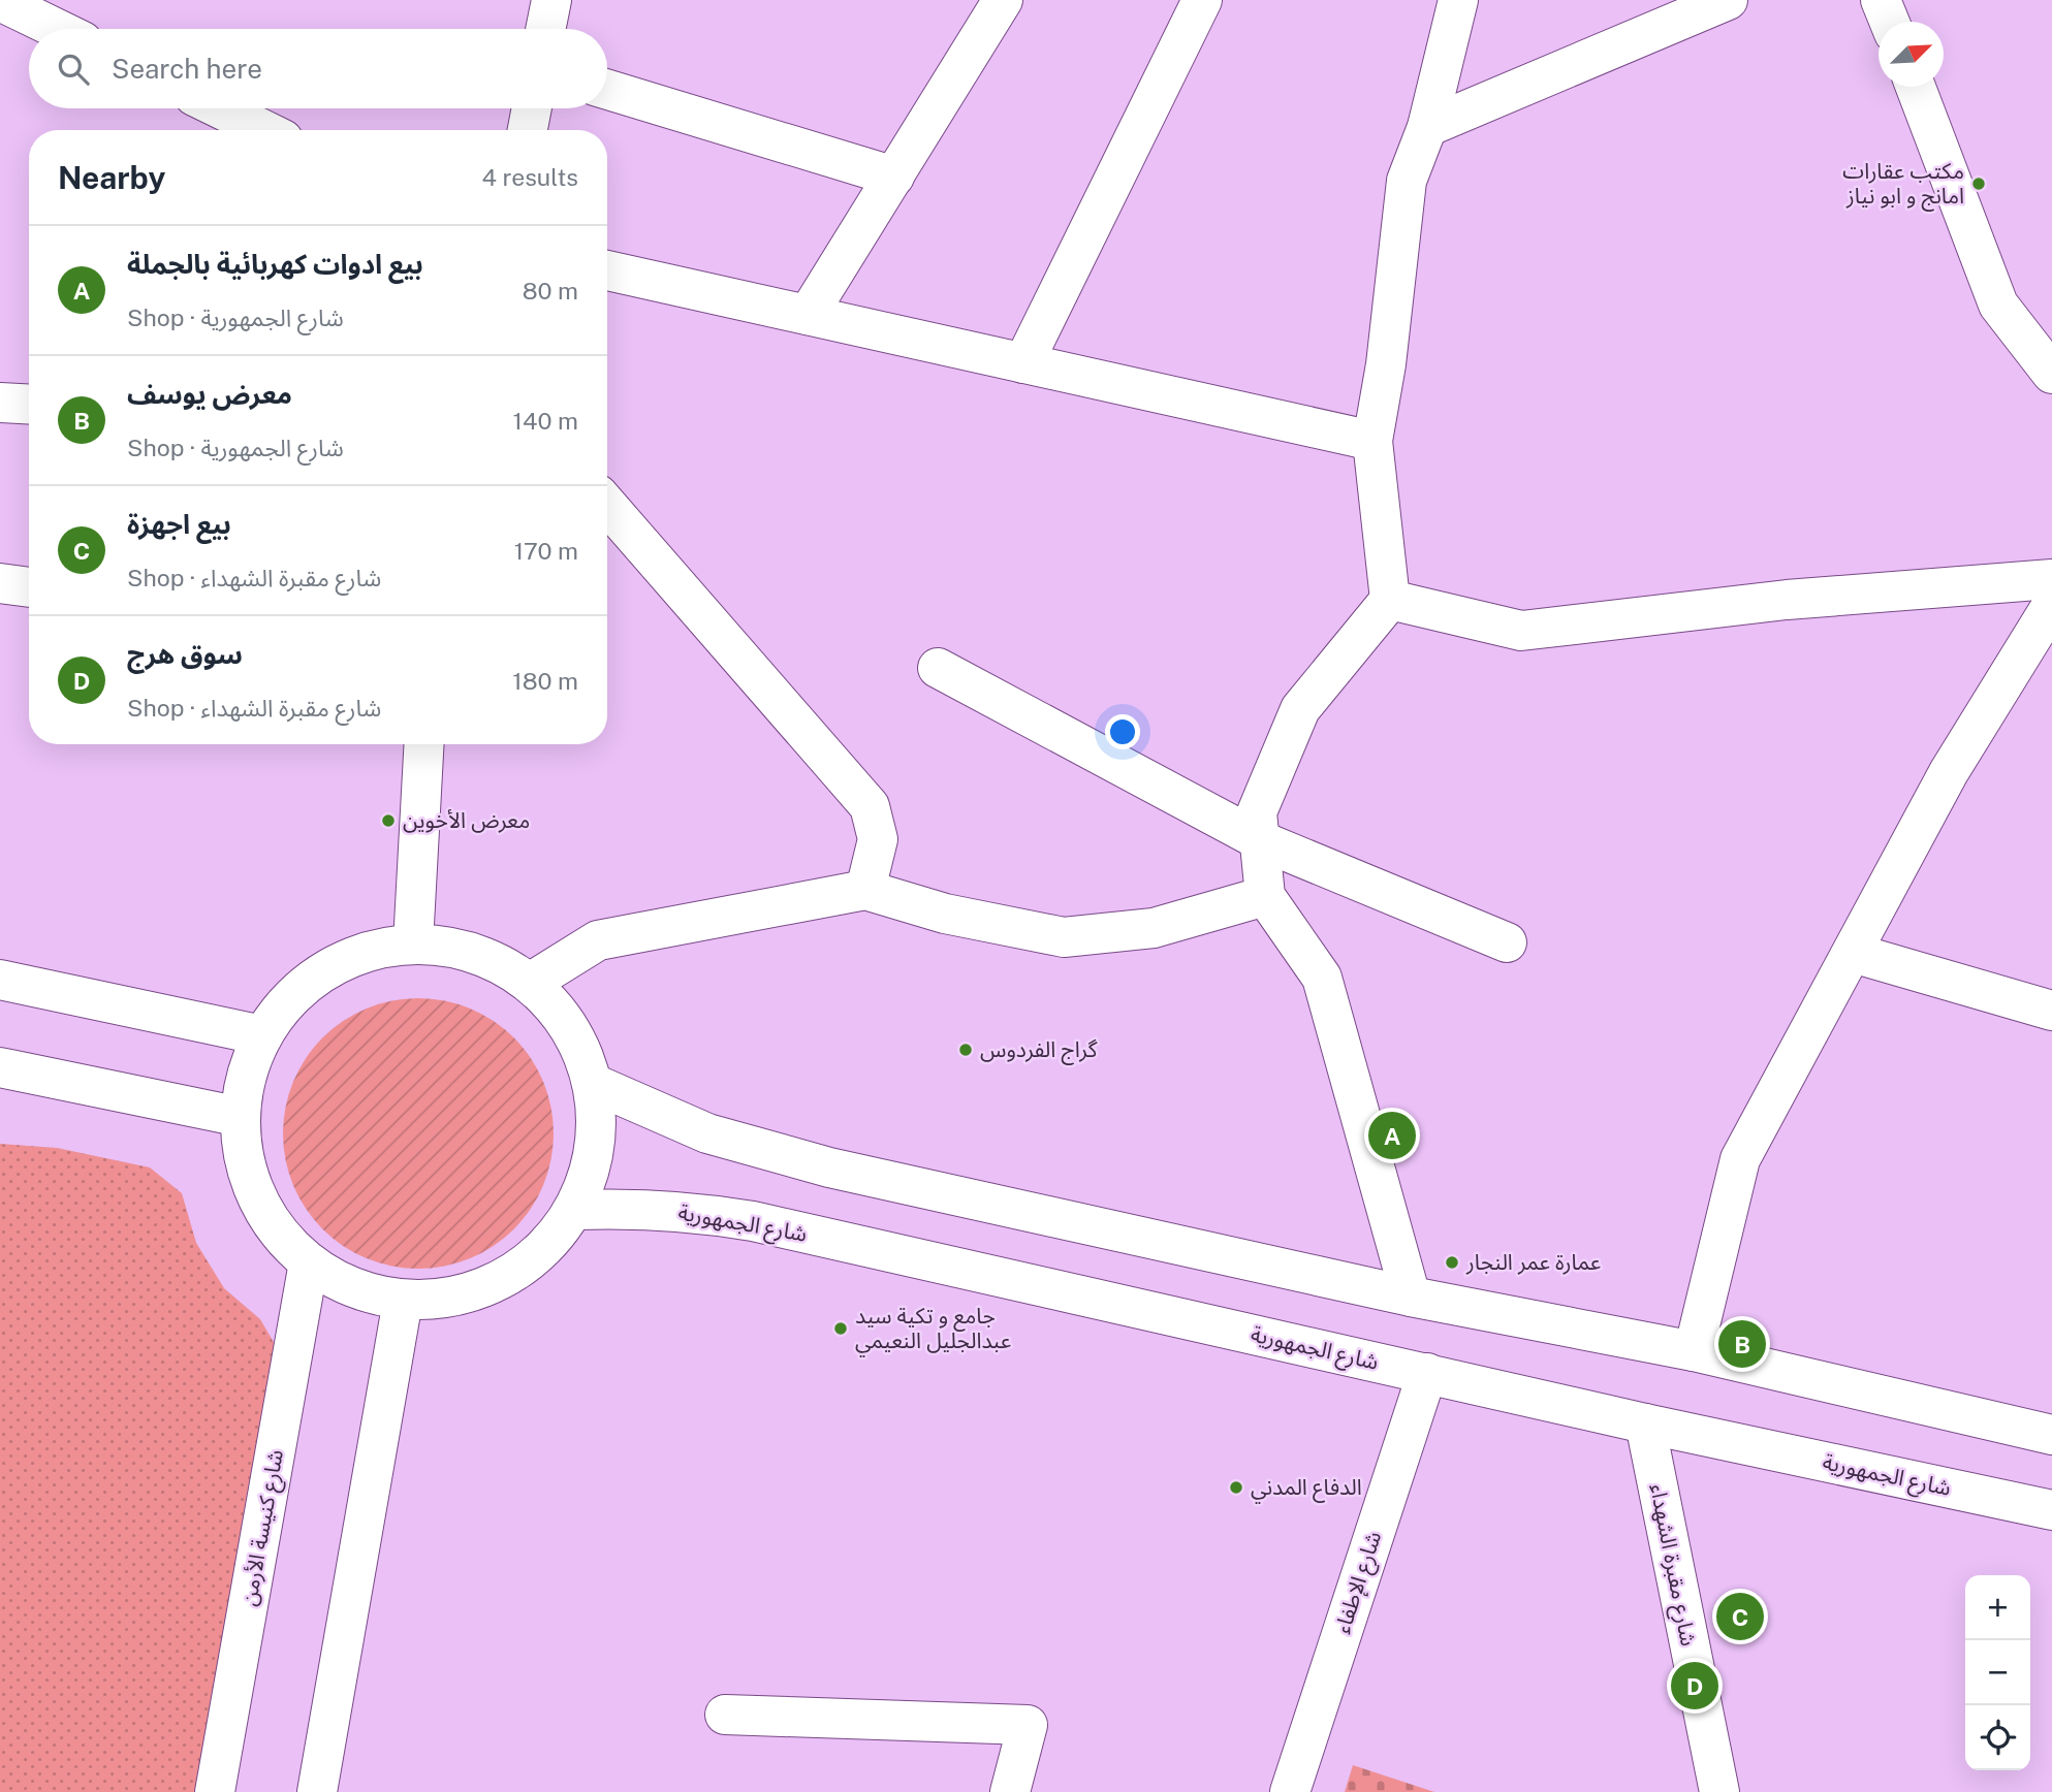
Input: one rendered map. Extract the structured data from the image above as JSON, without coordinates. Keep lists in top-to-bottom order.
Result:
{
  "streets": {
    "street": [
      "شارع الجمهورية",
      "شارع كنيسة الأرمن",
      "شارع مقبرة الشهداء",
      "شارع الإطفاء"
    ]
  },
  "crossings": [
    ["شارع الجمهورية", "شارع مقبرة الشهداء"],
    ["شارع الجمهورية", "شارع الإطفاء"]
  ],
  "places": [
    "مكتب عقارات امانج و ابو نياز",
    "معرض الأخوين",
    "گراج الفردوس",
    "عمارة عمر النجار",
    "جامع و تكية سيد عبدالجليل النعيمي",
    "الدفاع المدني"
  ],
  "north": "top right",
  "page": {
    "search": "Search here",
    "heading": ["Nearby", "4 results"],
    "list": [
      {
        "mark": "A",
        "name": "بيع ادوات كهربائية بالجملة",
        "note": "Shop · شارع الجمهورية",
        "value": "80 m"
      },
      {
        "mark": "B",
        "name": "معرض يوسف",
        "note": "Shop · شارع الجمهورية",
        "value": "140 m"
      },
      {
        "mark": "C",
        "name": "بيع اجهزة",
        "note": "Shop · شارع مقبرة الشهداء",
        "value": "170 m"
      },
      {
        "mark": "D",
        "name": "سوق هرج",
        "note": "Shop · شارع مقبرة الشهداء",
        "value": "180 m"
      }
    ],
    "pins": [
      "A",
      "B",
      "C",
      "D"
    ],
    "map_buttons": ["+", "−"]
  }
}
